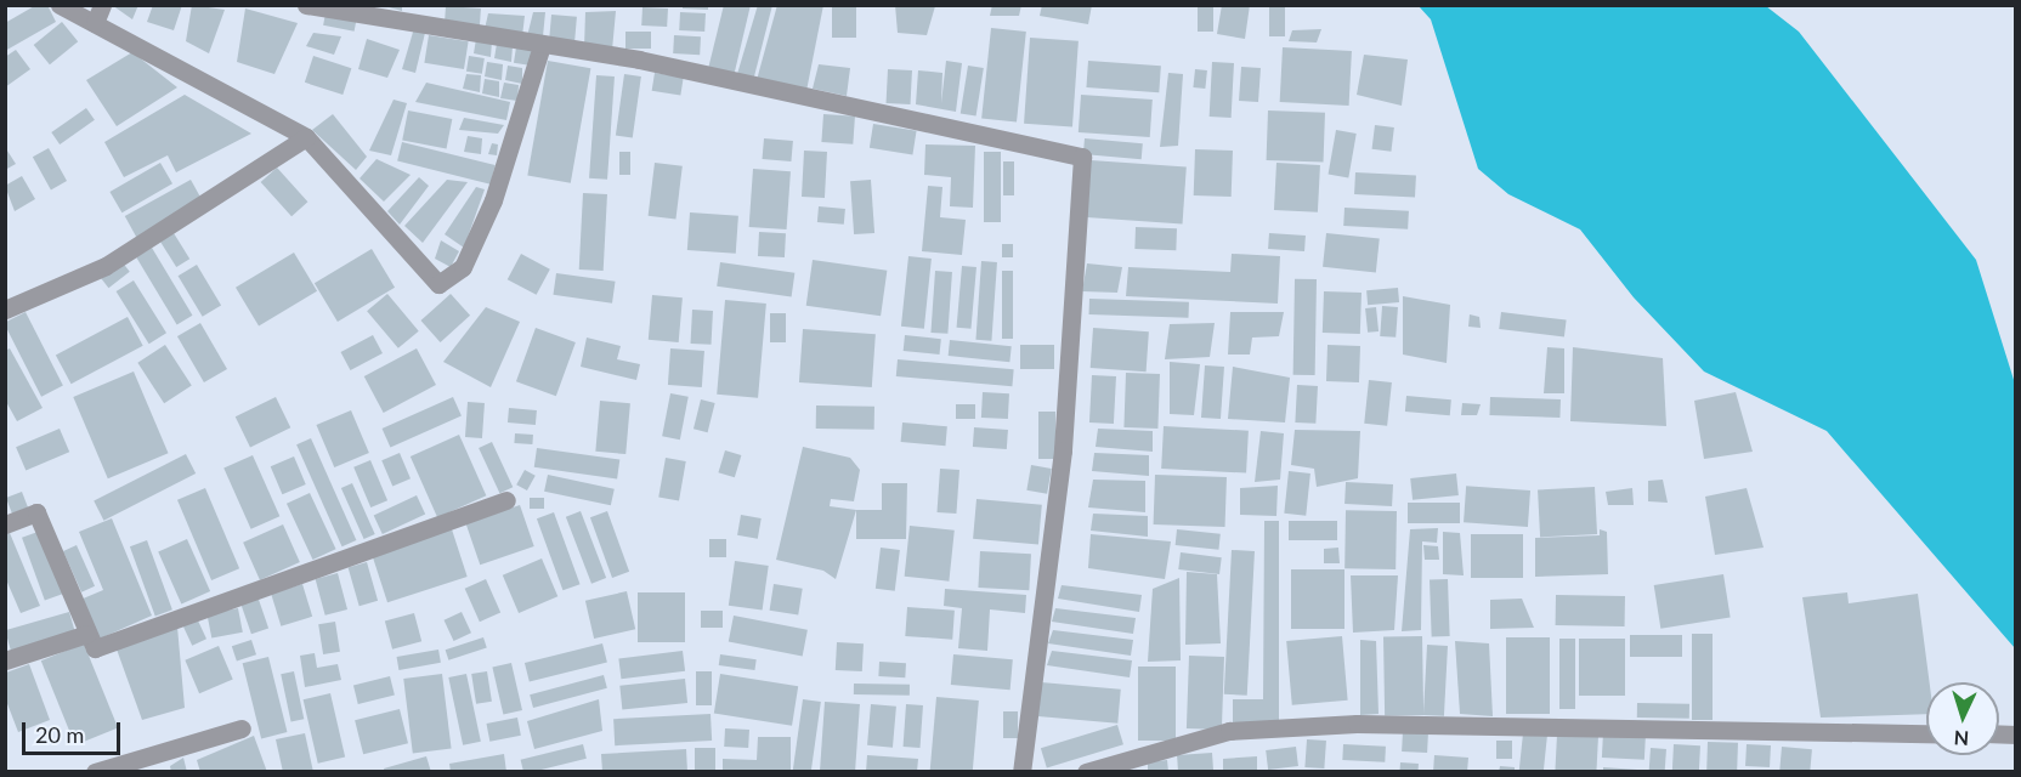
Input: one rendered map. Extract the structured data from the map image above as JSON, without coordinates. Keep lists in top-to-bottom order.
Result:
{
  "scale_bar": "20 m",
  "north": "bottom"
}
